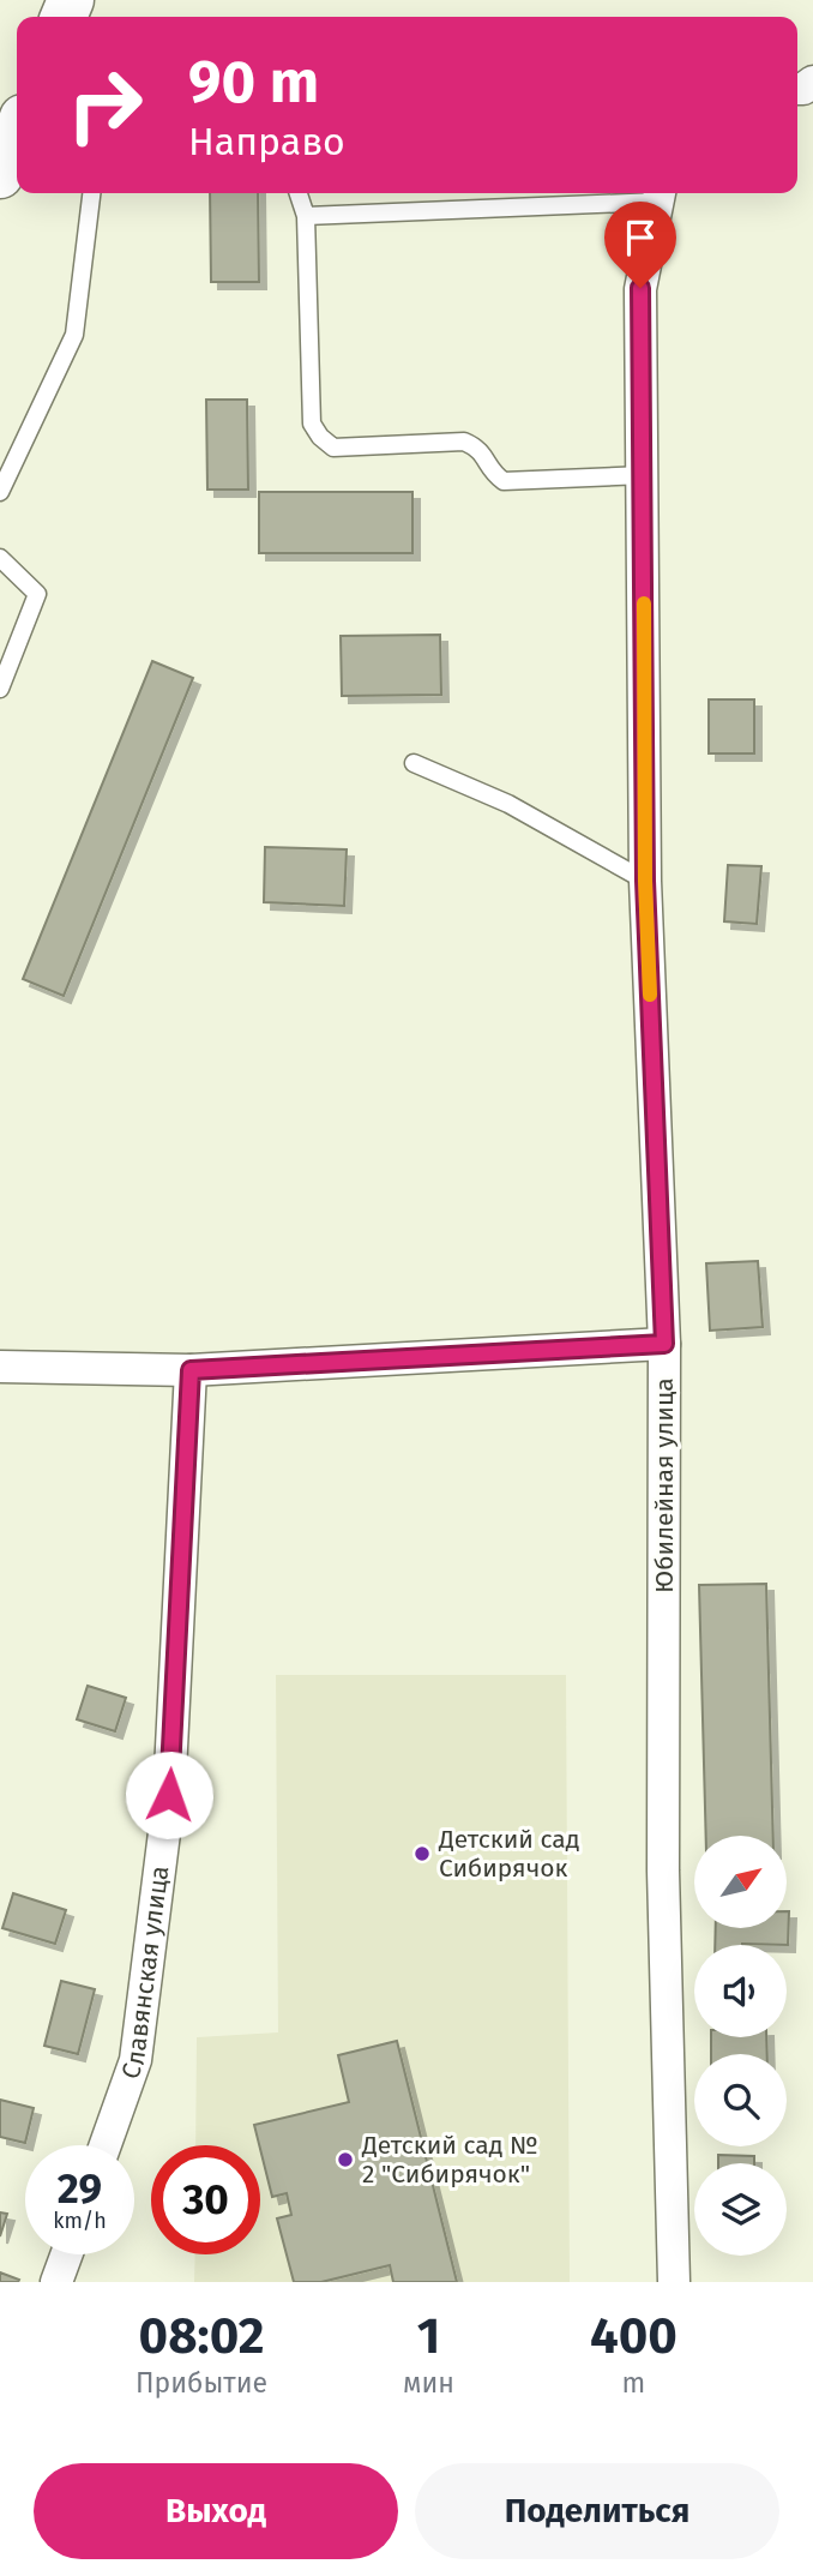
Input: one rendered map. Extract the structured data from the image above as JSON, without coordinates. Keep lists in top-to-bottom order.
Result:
{
  "streets": {
    "street": ["Юбилейная улица", "Славянская улица"]
  },
  "places": ["Детский сад Сибирячок", "Детский сад № 2 \"Сибирячок\""],
  "north": "top right",
  "page": {
    "turn": ["90 m", "Направо"],
    "speed": "29 km/h",
    "limit": "30",
    "eta": [
      "08:02",
      "Прибытие",
      "1",
      "мин",
      "400",
      "m"
    ],
    "buttons": ["Выход", "Поделиться"]
  }
}
